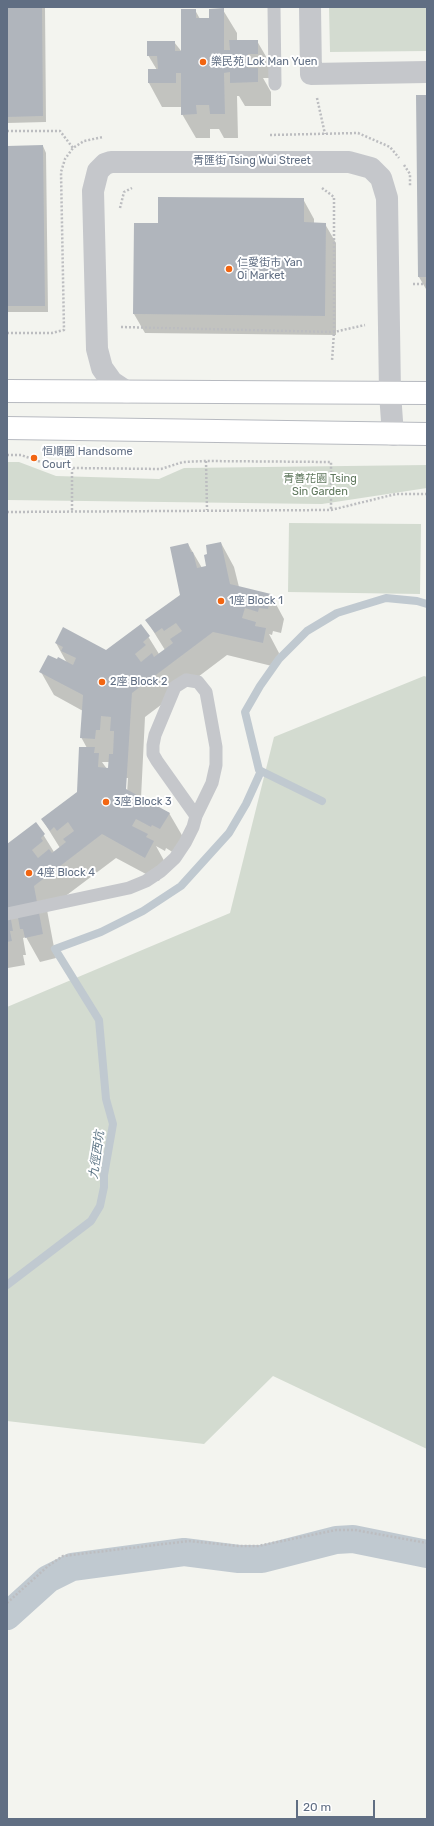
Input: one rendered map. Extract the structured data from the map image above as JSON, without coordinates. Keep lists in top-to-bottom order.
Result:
{
  "streets": {
    "street": ["青匯街 Tsing Wui Street"]
  },
  "water": ["九徑西坑"],
  "parks": ["青善花園 Tsing Sin Garden"],
  "places": [
    "樂民苑 Lok Man Yuen",
    "仁愛街市 Yan Oi Market",
    "恒順園 Handsome Court",
    "1座 Block 1",
    "2座 Block 2",
    "3座 Block 3",
    "4座 Block 4"
  ],
  "scale_bar": "20 m"
}
